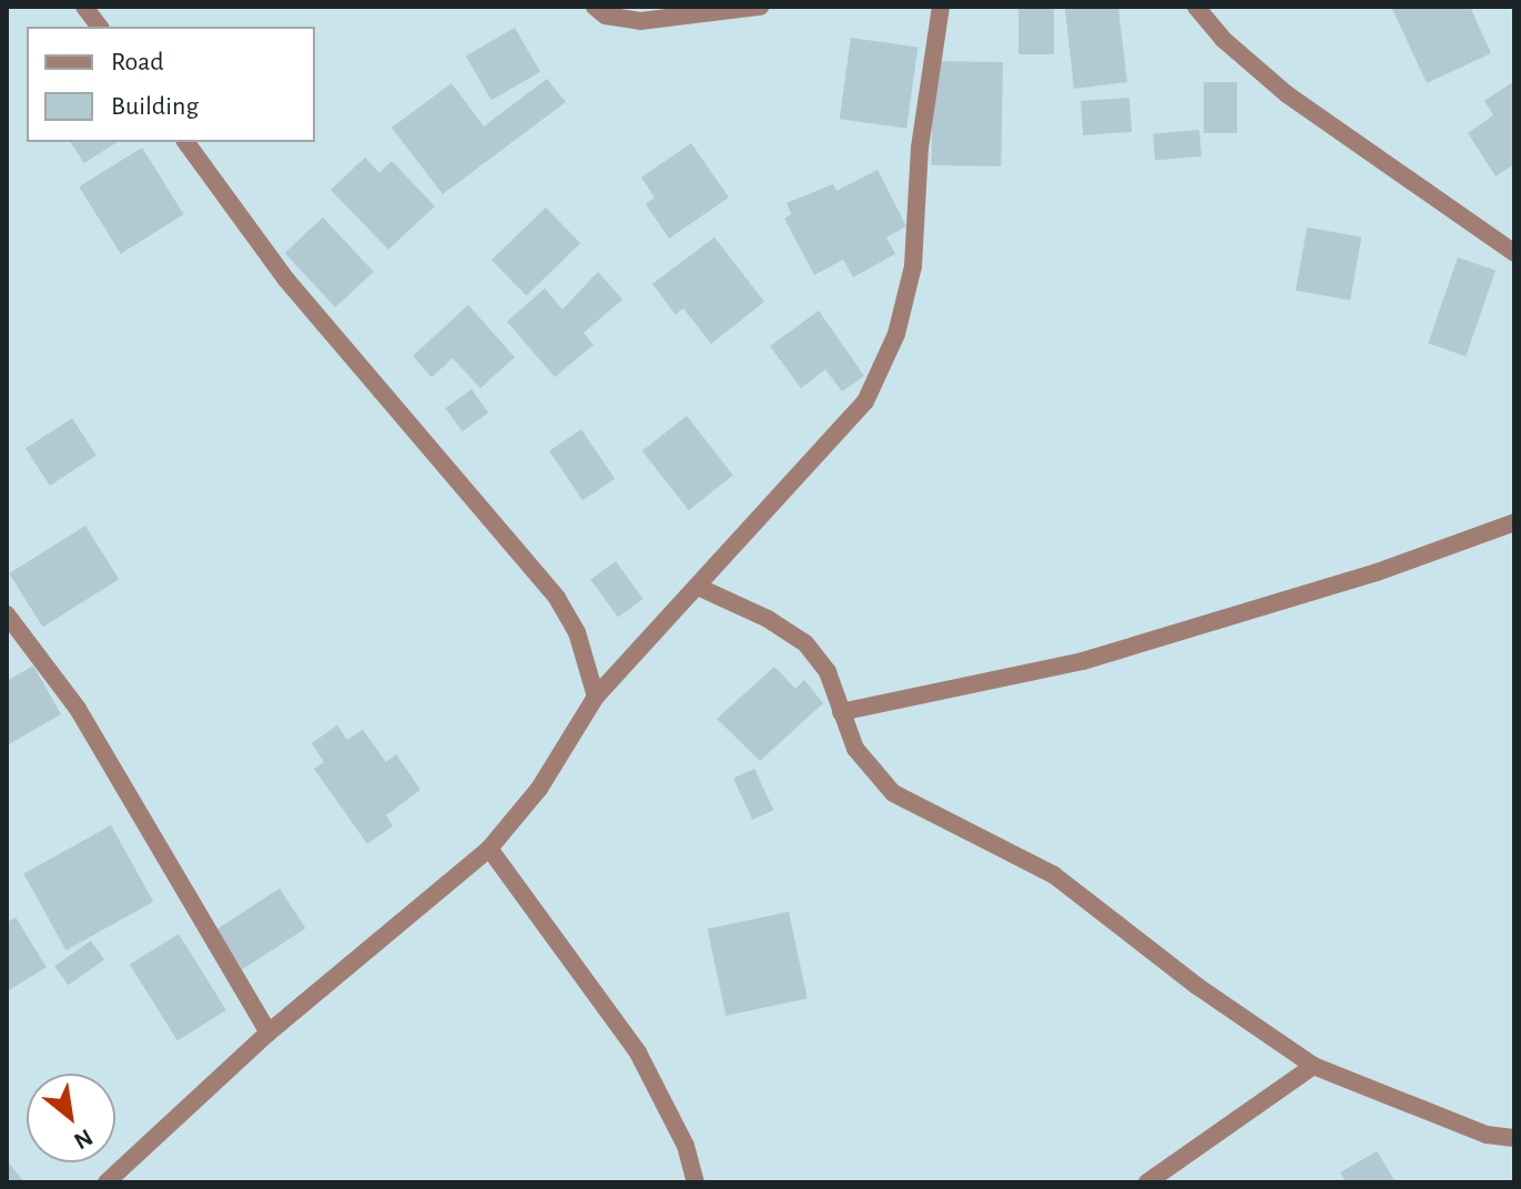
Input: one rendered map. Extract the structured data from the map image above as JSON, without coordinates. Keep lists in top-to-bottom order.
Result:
{
  "legend": ["Road", "Building"],
  "north": "bottom right"
}
